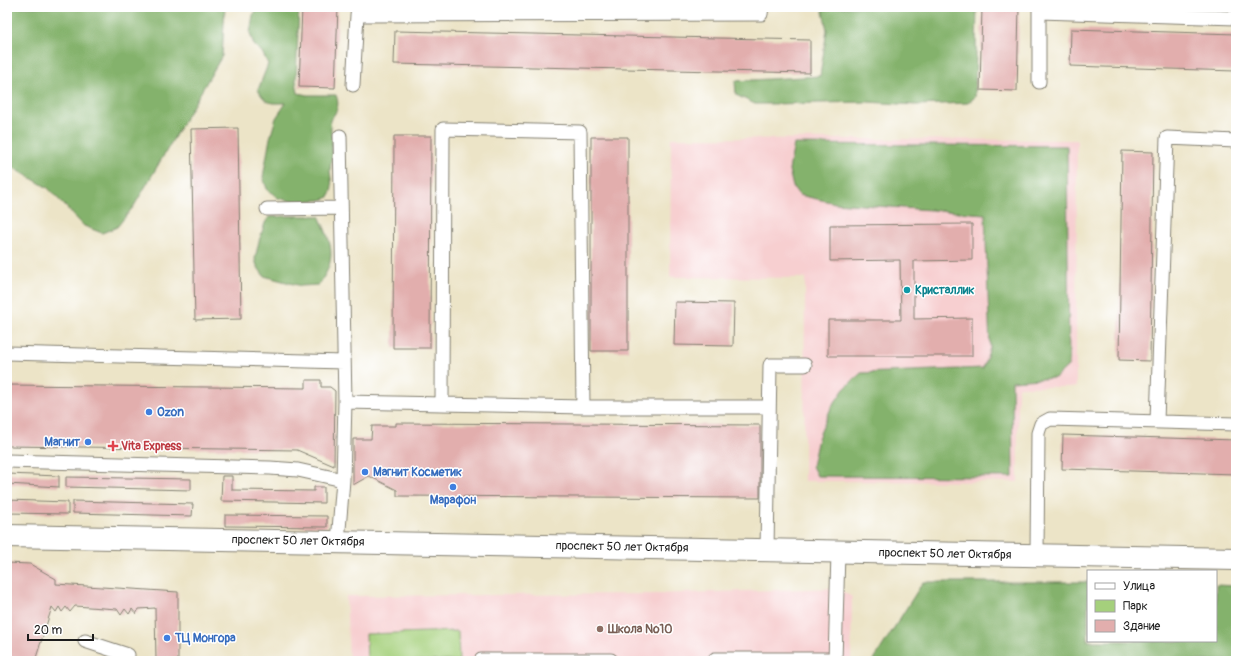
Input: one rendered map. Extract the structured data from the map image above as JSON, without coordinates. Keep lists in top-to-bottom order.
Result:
{
  "streets": {
    "street": ["проспект 50 лет Октября"]
  },
  "places": {
    "other": [
      "Кристаллик",
      "Ozon",
      "Магнит",
      "Магнит Косметик",
      "Марафон",
      "Школа №10",
      "ТЦ Монгора"
    ],
    "health": ["Vita Express"]
  },
  "legend": ["Улица", "Парк", "Здание"],
  "scale_bar": "20 m"
}
